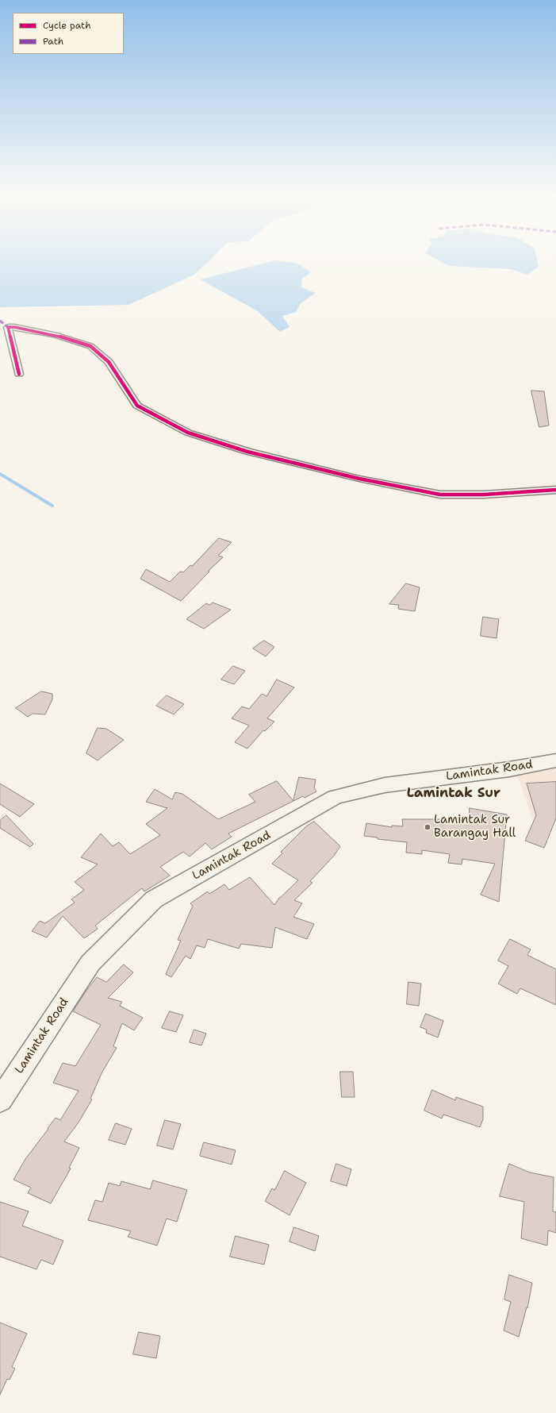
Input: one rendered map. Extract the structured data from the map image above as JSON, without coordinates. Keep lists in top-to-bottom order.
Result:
{
  "streets": {
    "main road": ["Lamintak Road"]
  },
  "districts": ["Lamintak Sur"],
  "places": ["Lamintak Sur Barangay Hall"],
  "legend": ["Cycle path", "Path"]
}
